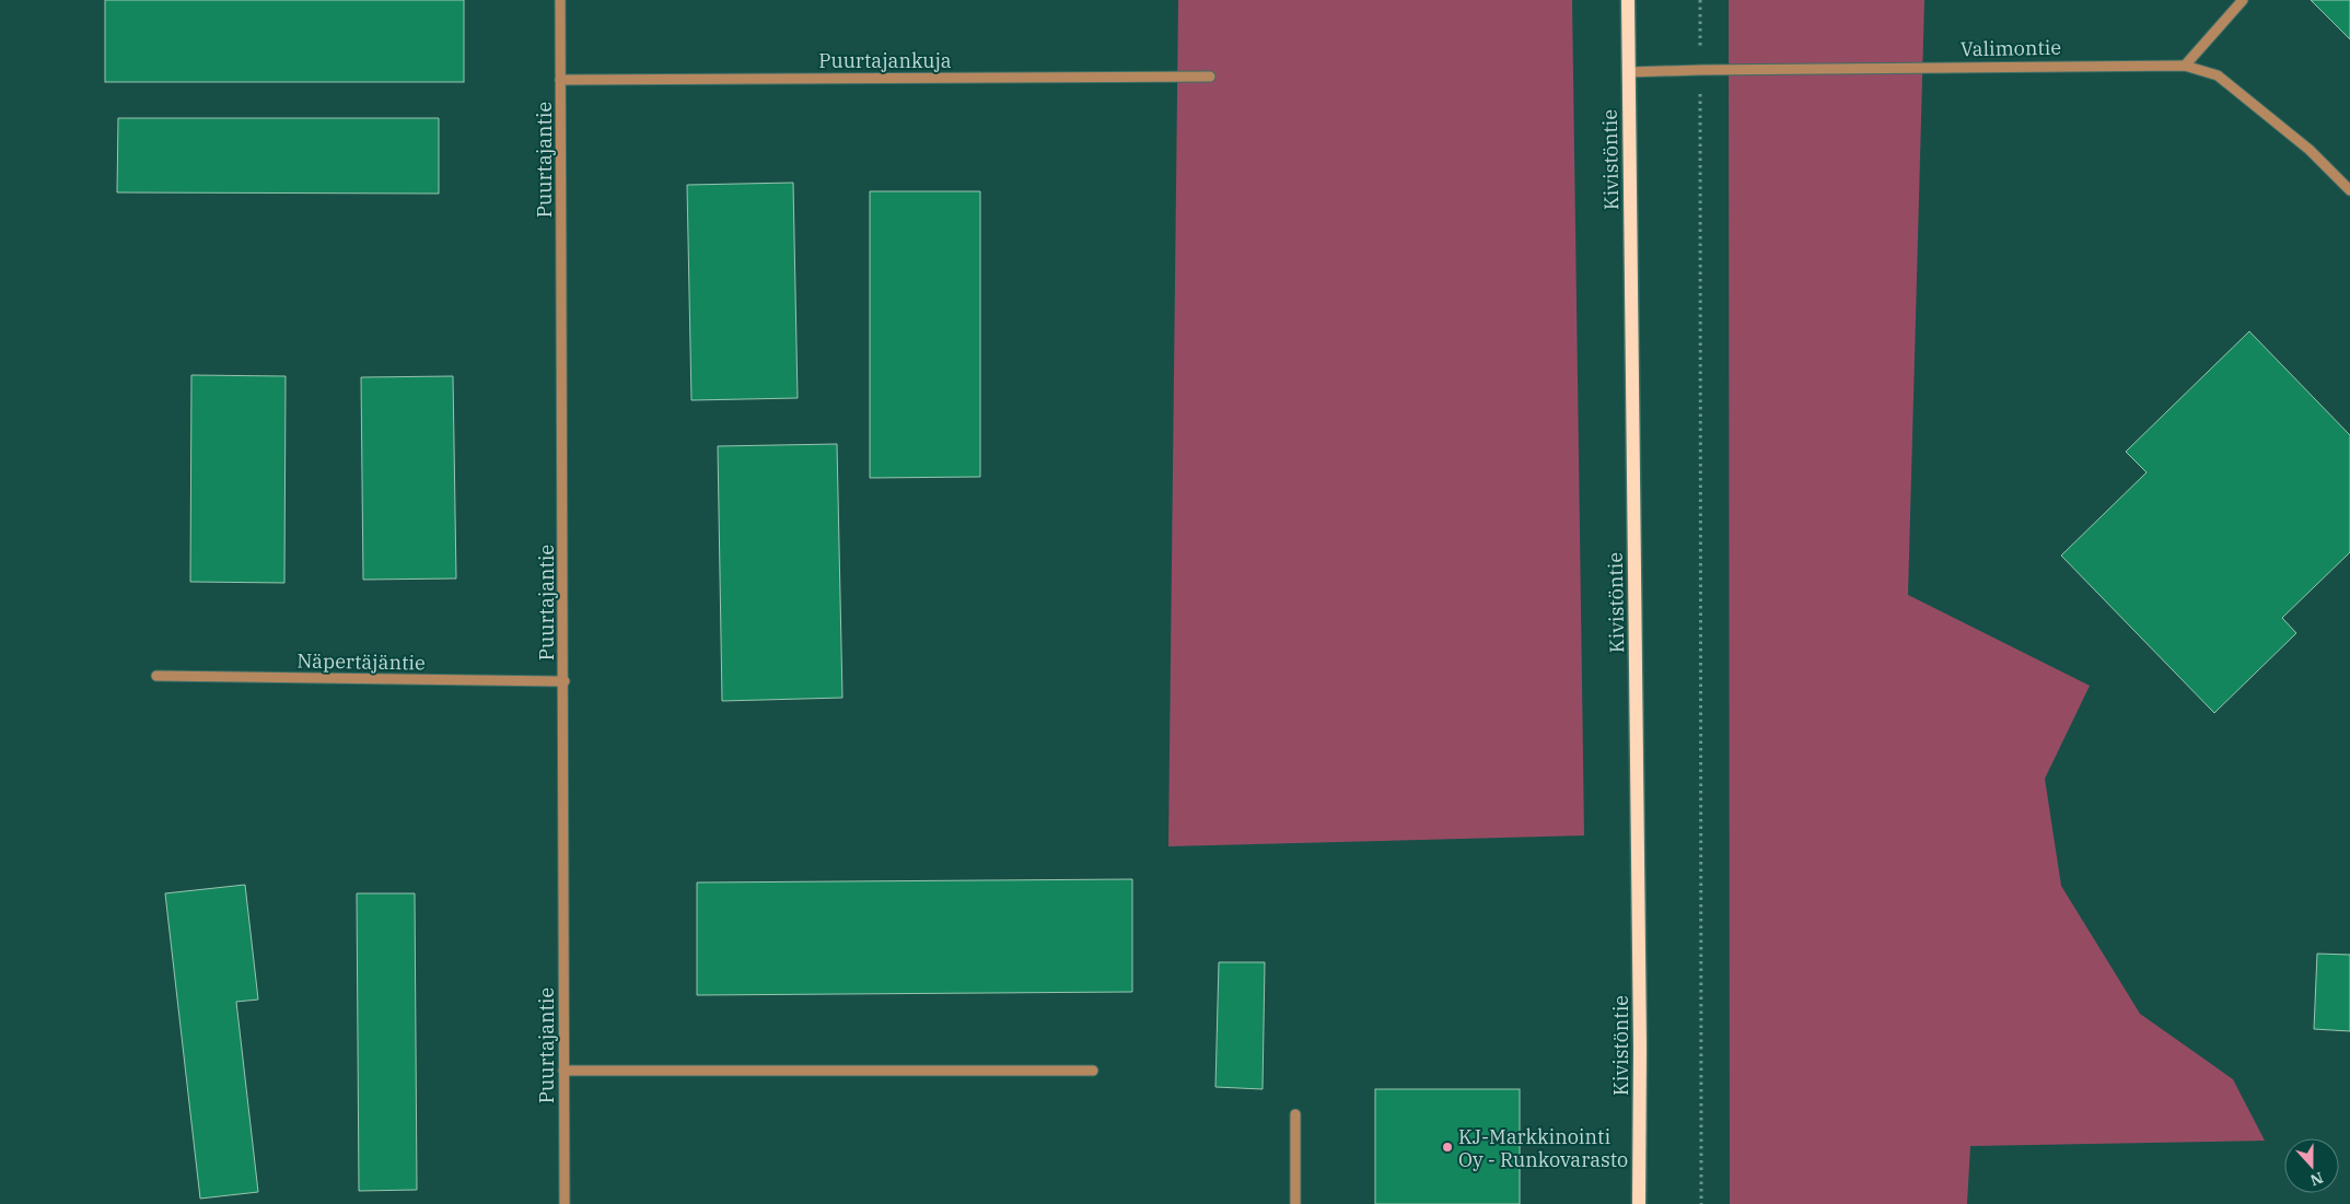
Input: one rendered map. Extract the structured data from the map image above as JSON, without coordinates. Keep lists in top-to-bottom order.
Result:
{
  "streets": {
    "main road": ["Kivistöntie"],
    "street": [
      "Valimontie",
      "Puurtajankuja",
      "Puurtajantie",
      "Näpertäjäntie"
    ]
  },
  "crossings": [
    ["Valimontie", "Kivistöntie"],
    ["Puurtajankuja", "Puurtajantie"],
    ["Puurtajantie", "Näpertäjäntie"]
  ],
  "places": ["KJ-Markkinointi Oy - Runkovarasto"],
  "north": "bottom"
}
